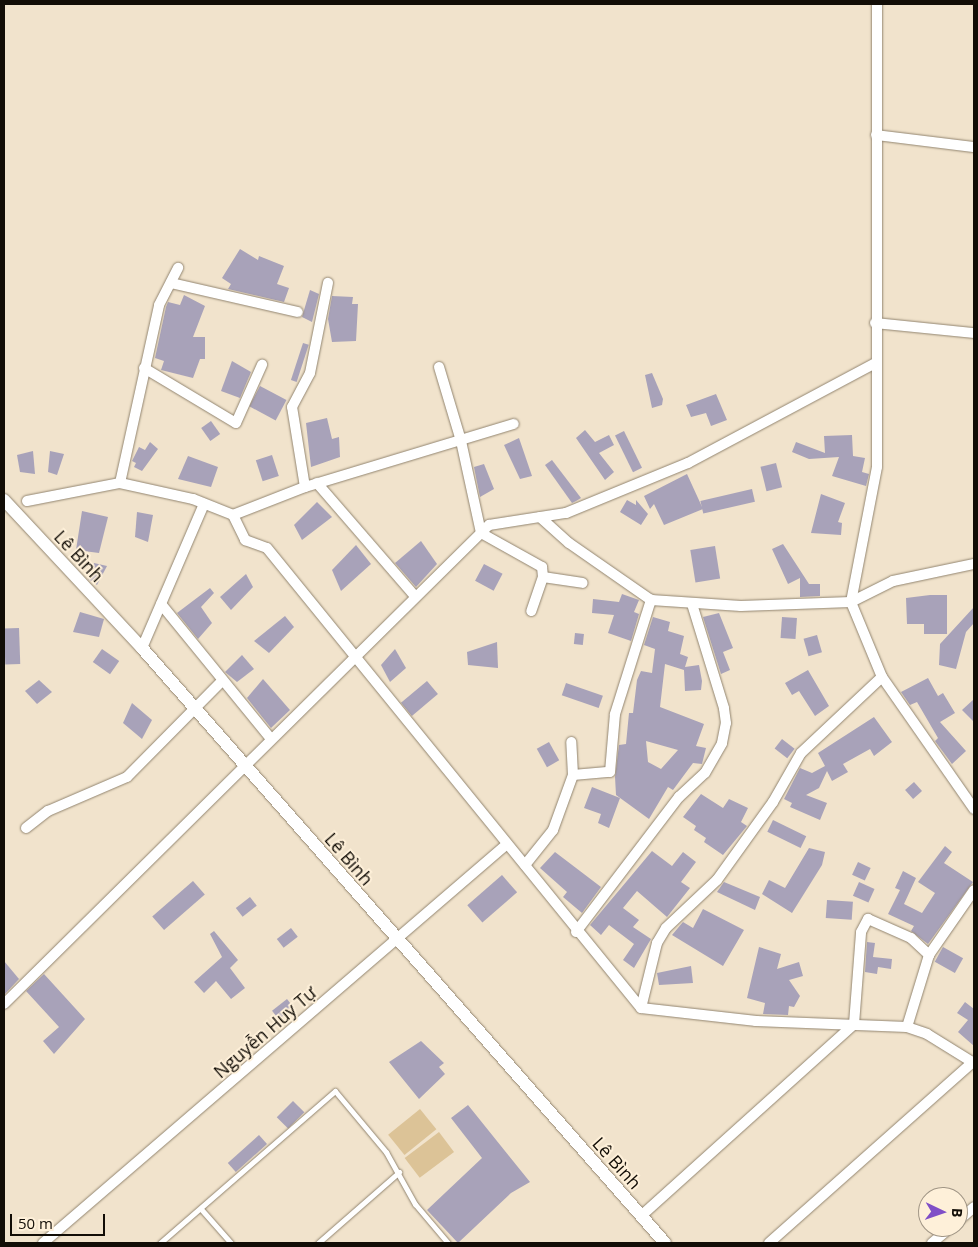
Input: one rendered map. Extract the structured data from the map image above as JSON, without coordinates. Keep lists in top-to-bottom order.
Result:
{
  "streets": {
    "street": ["Lê Bình", "Nguyễn Huy Tự"]
  },
  "crossings": [
    ["Lê Bình", "Nguyễn Huy Tự"]
  ],
  "scale_bar": "50 m",
  "north": "right"
}
